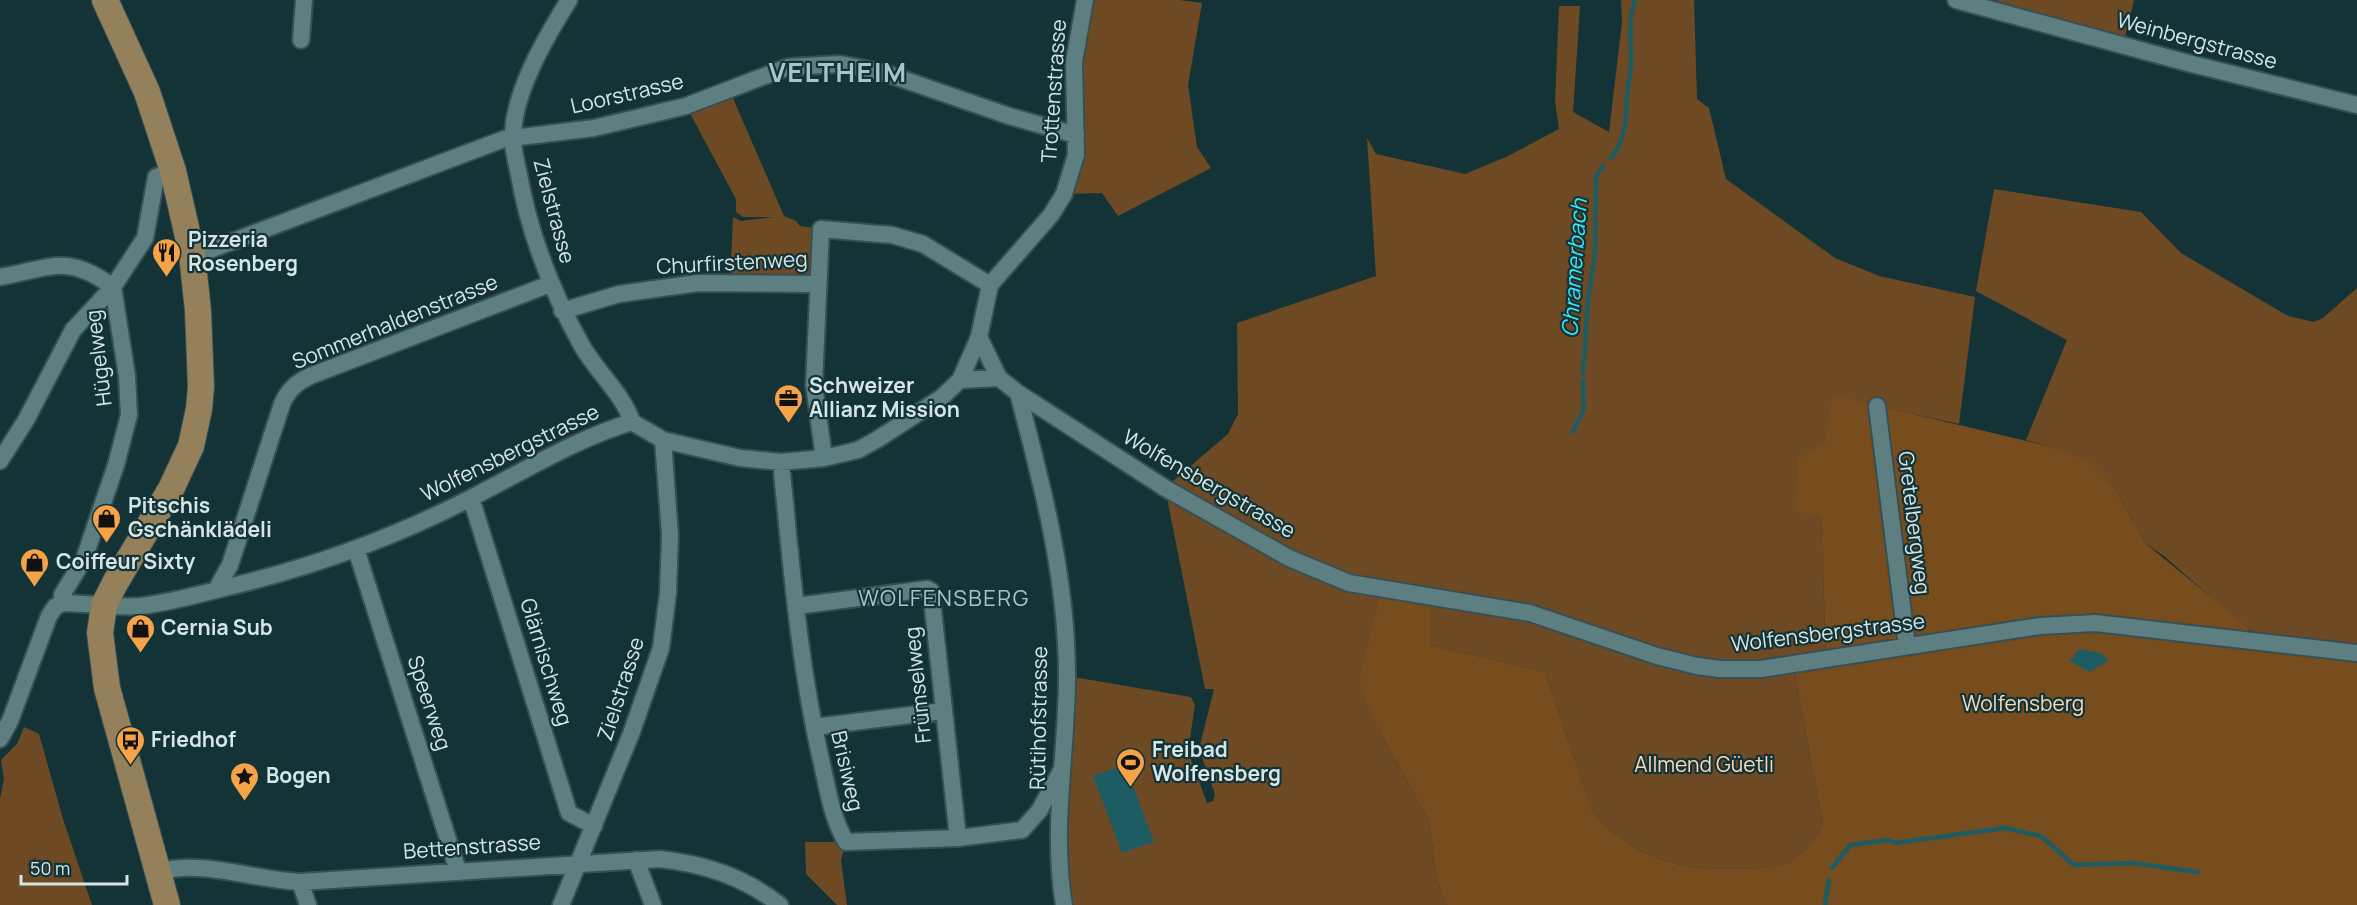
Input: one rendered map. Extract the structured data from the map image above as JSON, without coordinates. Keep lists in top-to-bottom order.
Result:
{
  "streets": {
    "street": [
      "Weinbergstrasse",
      "Trottenstrasse",
      "Loorstrasse",
      "Zielstrasse",
      "Churfirstenweg",
      "Sommerhaldenstrasse",
      "Hügelweg",
      "Wolfensbergstrasse",
      "Gretelbergweg",
      "Glärnischweg",
      "Frümselweg",
      "Speerweg",
      "Rütihofstrasse",
      "Brisiweg",
      "Bettenstrasse"
    ]
  },
  "crossings": [
    ["Trottenstrasse", "Loorstrasse"],
    ["Trottenstrasse", "Churfirstenweg"],
    ["Trottenstrasse", "Wolfensbergstrasse"],
    ["Loorstrasse", "Zielstrasse"],
    ["Zielstrasse", "Churfirstenweg"],
    ["Zielstrasse", "Sommerhaldenstrasse"],
    ["Zielstrasse", "Wolfensbergstrasse"],
    ["Zielstrasse", "Glärnischweg"],
    ["Zielstrasse", "Bettenstrasse"],
    ["Sommerhaldenstrasse", "Wolfensbergstrasse"],
    ["Hügelweg", "Wolfensbergstrasse"],
    ["Wolfensbergstrasse", "Gretelbergweg"],
    ["Wolfensbergstrasse", "Glärnischweg"],
    ["Wolfensbergstrasse", "Speerweg"],
    ["Wolfensbergstrasse", "Rütihofstrasse"],
    ["Wolfensbergstrasse", "Brisiweg"],
    ["Frümselweg", "Brisiweg"],
    ["Speerweg", "Bettenstrasse"],
    ["Rütihofstrasse", "Brisiweg"]
  ],
  "districts": ["VELTHEIM", "WOLFENSBERG"],
  "water": ["Chramerbach"],
  "parks": ["Wolfensberg", "Allmend Güetli"],
  "places": {
    "restaurant": ["Pizzeria Rosenberg"],
    "office": ["Schweizer Allianz Mission"],
    "shop": ["Pitschis Gschänklädeli", "Coiffeur Sixty", "Cernia Sub"],
    "bus stop": ["Friedhof"],
    "sports": ["Freibad Wolfensberg"],
    "place": ["Bogen"]
  },
  "scale_bar": "50 m"
}
